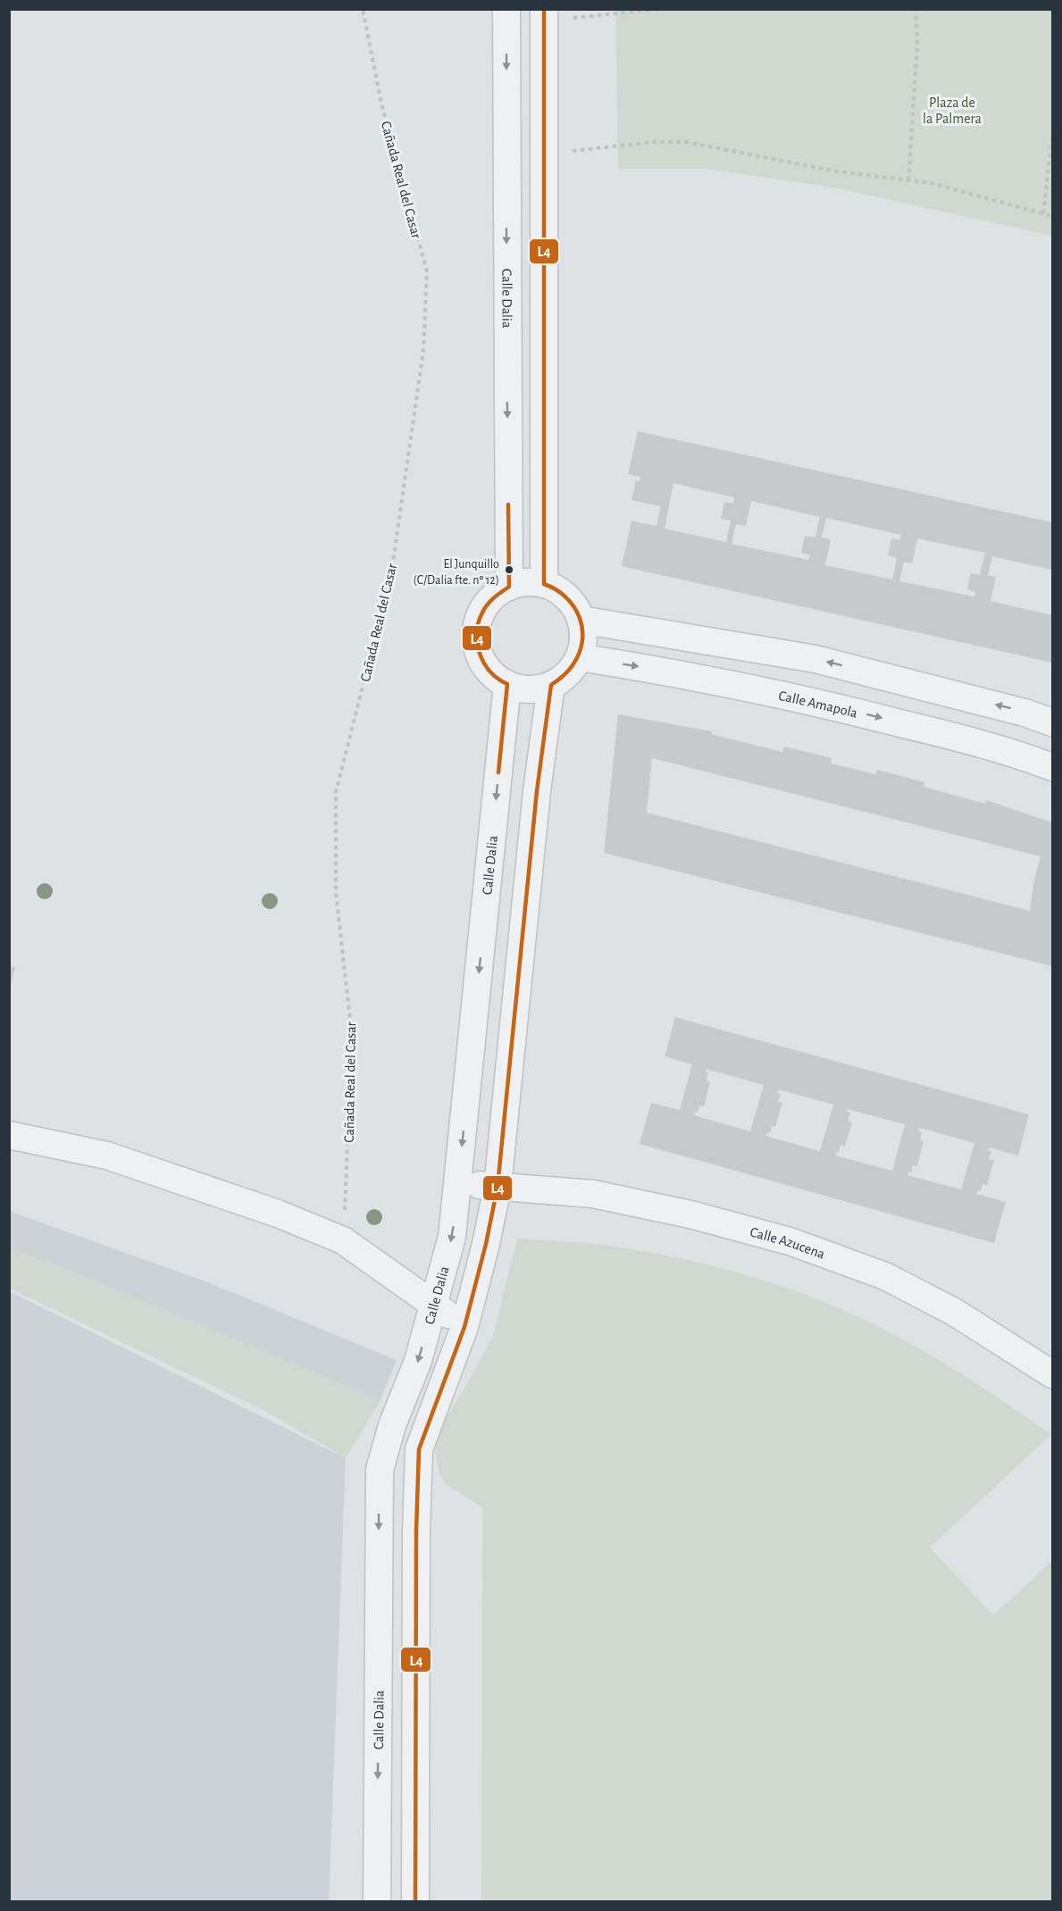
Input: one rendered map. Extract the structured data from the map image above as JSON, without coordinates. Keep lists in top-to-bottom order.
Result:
{
  "streets": {
    "street": ["Calle Dalia", "Calle Amapola", "Calle Azucena"],
    "path": ["Cañada Real del Casar"]
  },
  "crossings": [
    ["Calle Dalia", "Calle Amapola"],
    ["Calle Dalia", "Calle Azucena"]
  ],
  "parks": ["Plaza de la Palmera"],
  "places": ["El Junquillo (C/Dalia fte. nº 12)"],
  "lines": ["transit line L4"]
}
